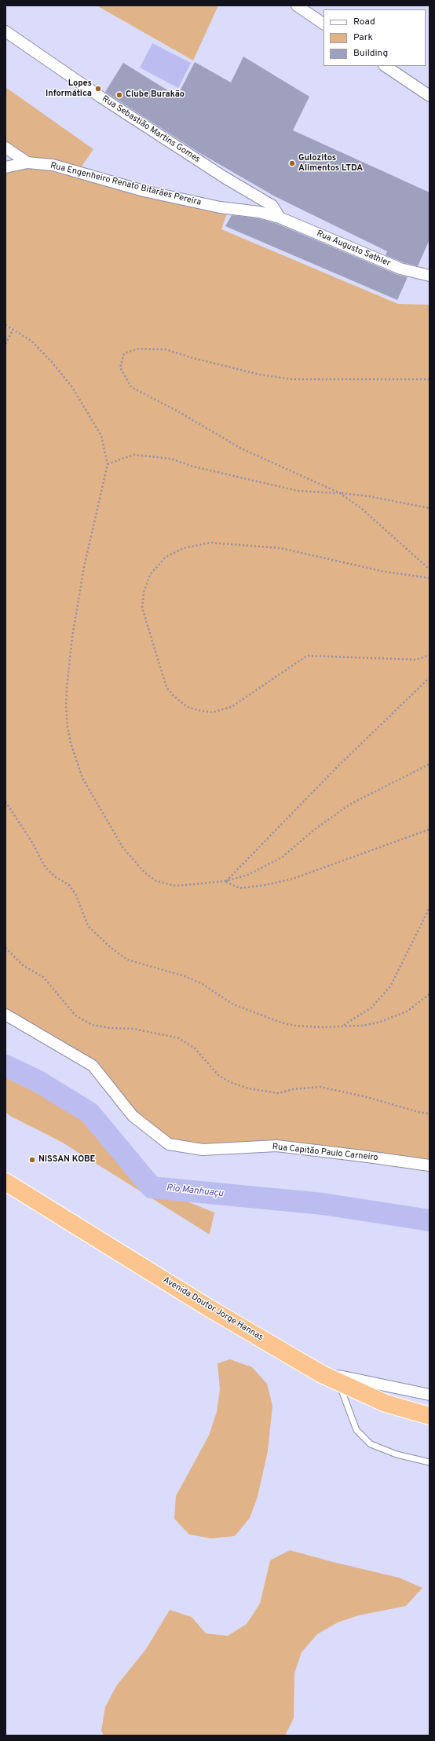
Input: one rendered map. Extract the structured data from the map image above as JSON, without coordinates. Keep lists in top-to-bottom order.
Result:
{
  "streets": {
    "highway": ["Avenida Doutor Jorge Hannas"],
    "street": [
      "Rua Sebastião Martins Gomes",
      "Rua Engenheiro Renato Bitarães Pereira",
      "Rua Augusto Sathler",
      "Rua Capitão Paulo Carneiro"
    ]
  },
  "crossings": [
    ["Rua Sebastião Martins Gomes", "Rua Engenheiro Renato Bitarães Pereira"],
    ["Rua Sebastião Martins Gomes", "Rua Augusto Sathler"],
    ["Rua Engenheiro Renato Bitarães Pereira", "Rua Augusto Sathler"]
  ],
  "water": ["Rio Manhuaçu"],
  "places": [
    "Lopes Informática",
    "Clube Burakão",
    "Gulozitos Alimentos LTDA",
    "NISSAN KOBE"
  ],
  "legend": ["Road", "Park", "Building"]
}
